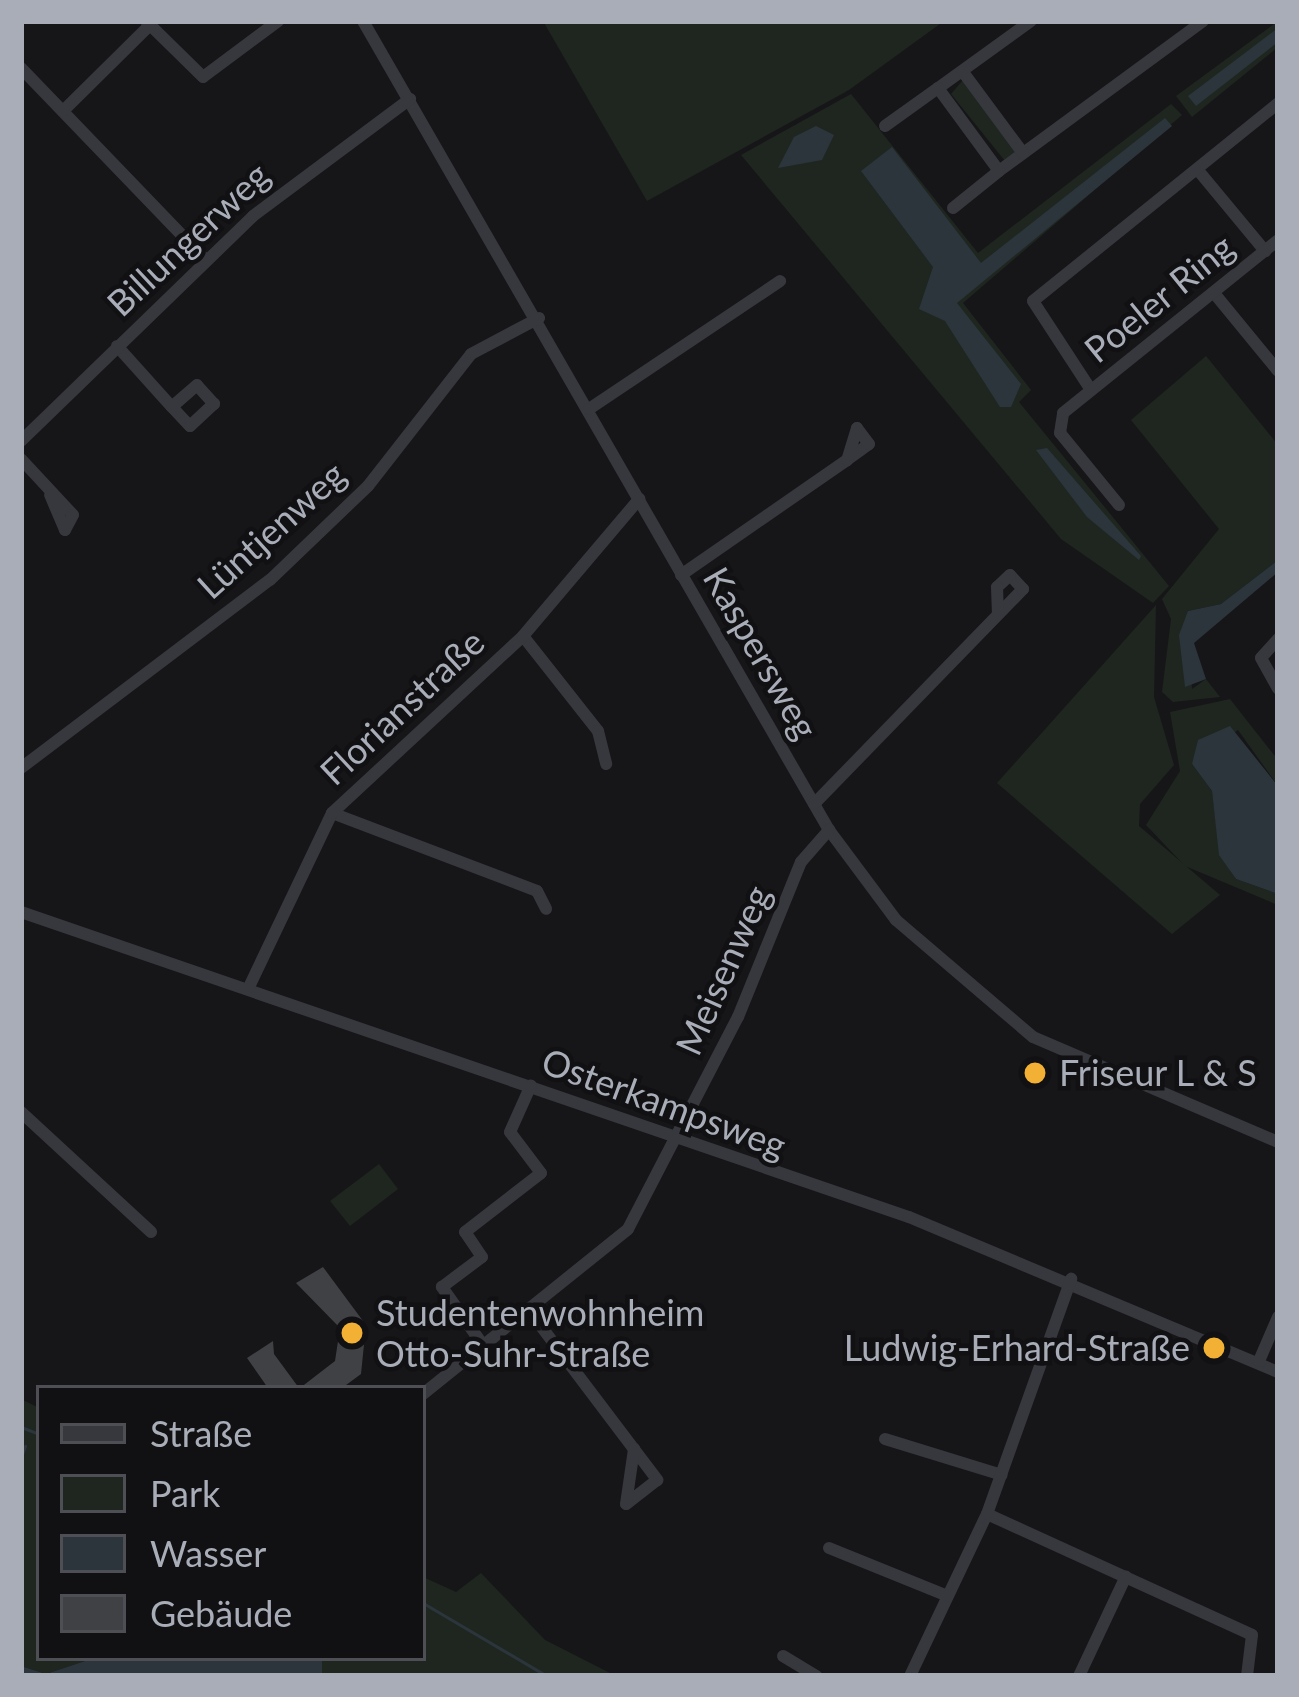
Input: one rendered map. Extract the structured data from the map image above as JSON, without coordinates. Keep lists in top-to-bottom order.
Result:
{
  "streets": {
    "street": [
      "Billungerweg",
      "Poeler Ring",
      "Lüntjenweg",
      "Kaspersweg",
      "Florianstraße",
      "Meisenweg",
      "Osterkampsweg"
    ]
  },
  "crossings": [
    ["Billungerweg", "Kaspersweg"],
    ["Lüntjenweg", "Kaspersweg"],
    ["Kaspersweg", "Florianstraße"],
    ["Kaspersweg", "Meisenweg"],
    ["Florianstraße", "Osterkampsweg"],
    ["Meisenweg", "Osterkampsweg"]
  ],
  "places": ["Friseur L & S", "Studentenwohnheim Otto-Suhr-Straße", "Ludwig-Erhard-Straße"],
  "legend": [
    "Straße",
    "Park",
    "Wasser",
    "Gebäude"
  ]
}
